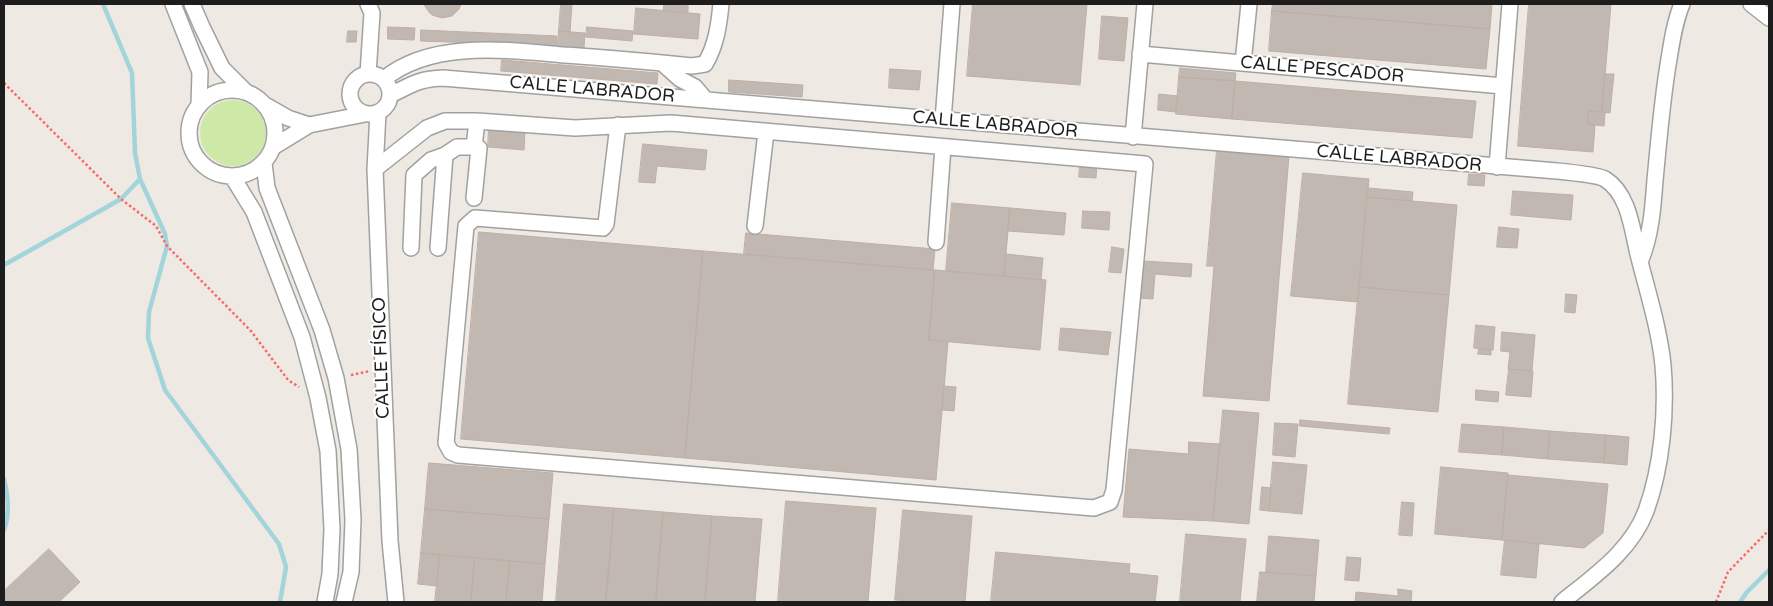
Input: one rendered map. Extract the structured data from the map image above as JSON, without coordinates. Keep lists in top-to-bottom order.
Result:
{
  "streets": {
    "street": ["CALLE PESCADOR", "CALLE LABRADOR", "CALLE FÍSICO"]
  },
  "crossings": [
    ["CALLE LABRADOR", "CALLE FÍSICO"]
  ]
}
